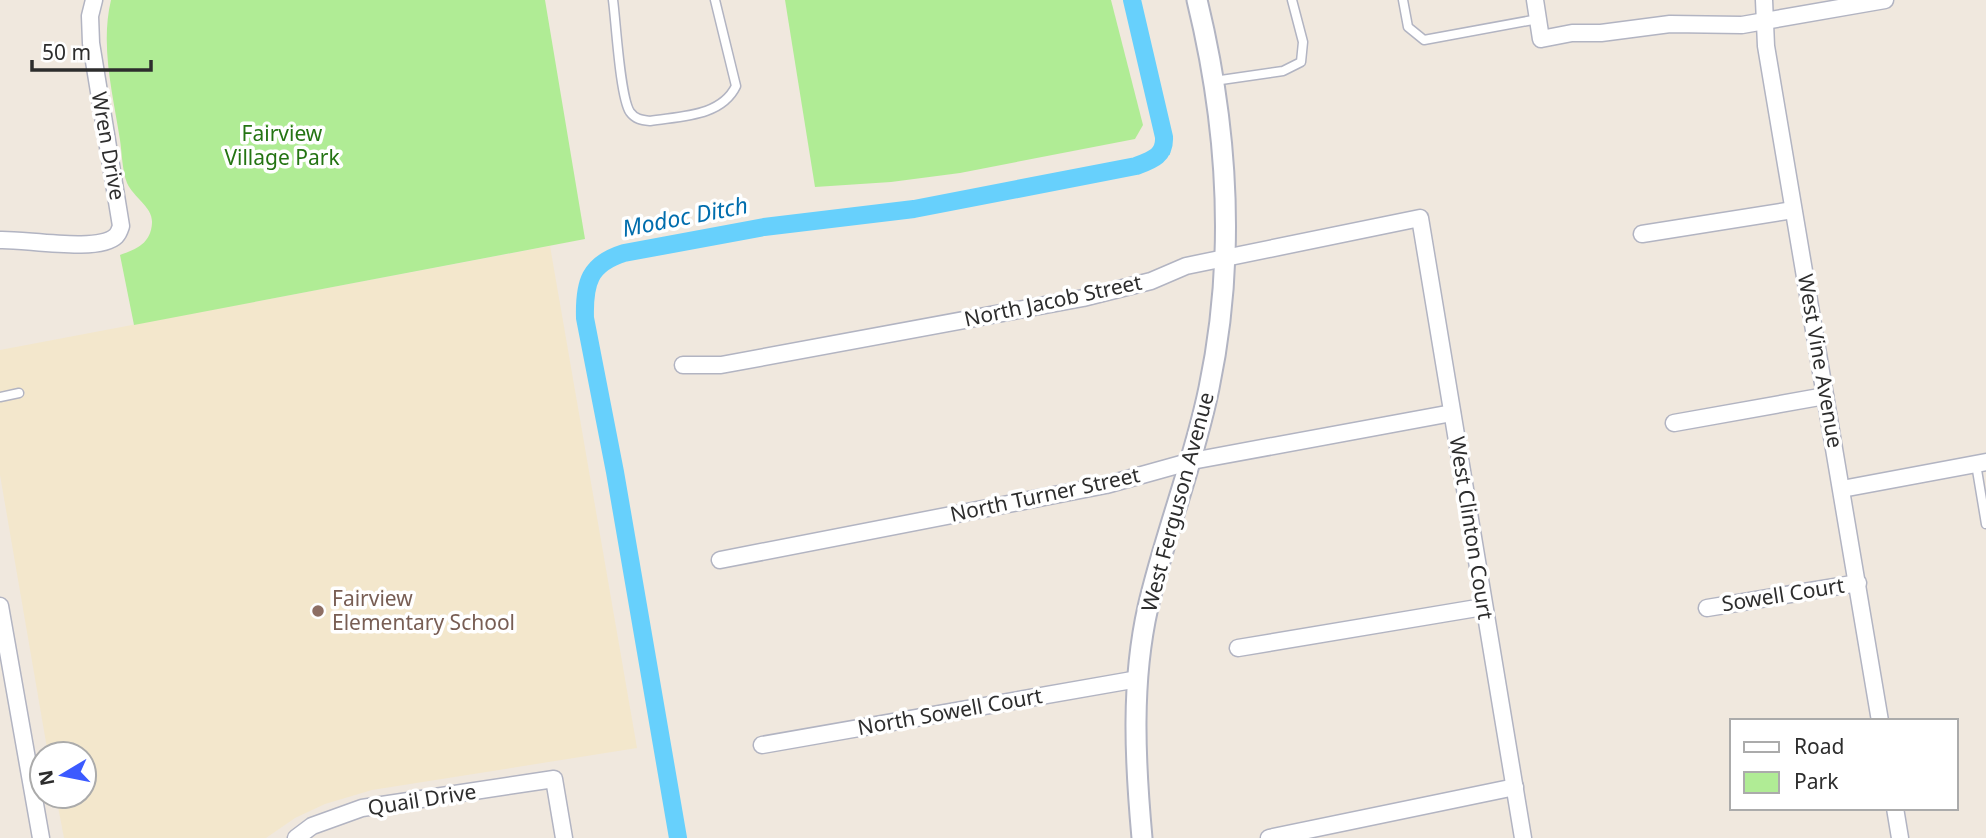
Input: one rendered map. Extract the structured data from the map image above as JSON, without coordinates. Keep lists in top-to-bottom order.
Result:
{
  "streets": {
    "street": [
      "Wren Drive",
      "North Jacob Street",
      "West Vine Avenue",
      "North Turner Street",
      "West Ferguson Avenue",
      "West Clinton Court",
      "Sowell Court",
      "North Sowell Court",
      "Quail Drive"
    ]
  },
  "crossings": [
    ["North Jacob Street", "West Ferguson Avenue"],
    ["North Jacob Street", "West Clinton Court"],
    ["West Vine Avenue", "Sowell Court"],
    ["North Turner Street", "West Ferguson Avenue"],
    ["North Turner Street", "West Clinton Court"],
    ["West Ferguson Avenue", "North Sowell Court"]
  ],
  "water": ["Modoc Ditch"],
  "parks": ["Fairview Village Park"],
  "places": ["Fairview Elementary School"],
  "legend": ["Road", "Park"],
  "scale_bar": "50 m",
  "north": "left"
}
